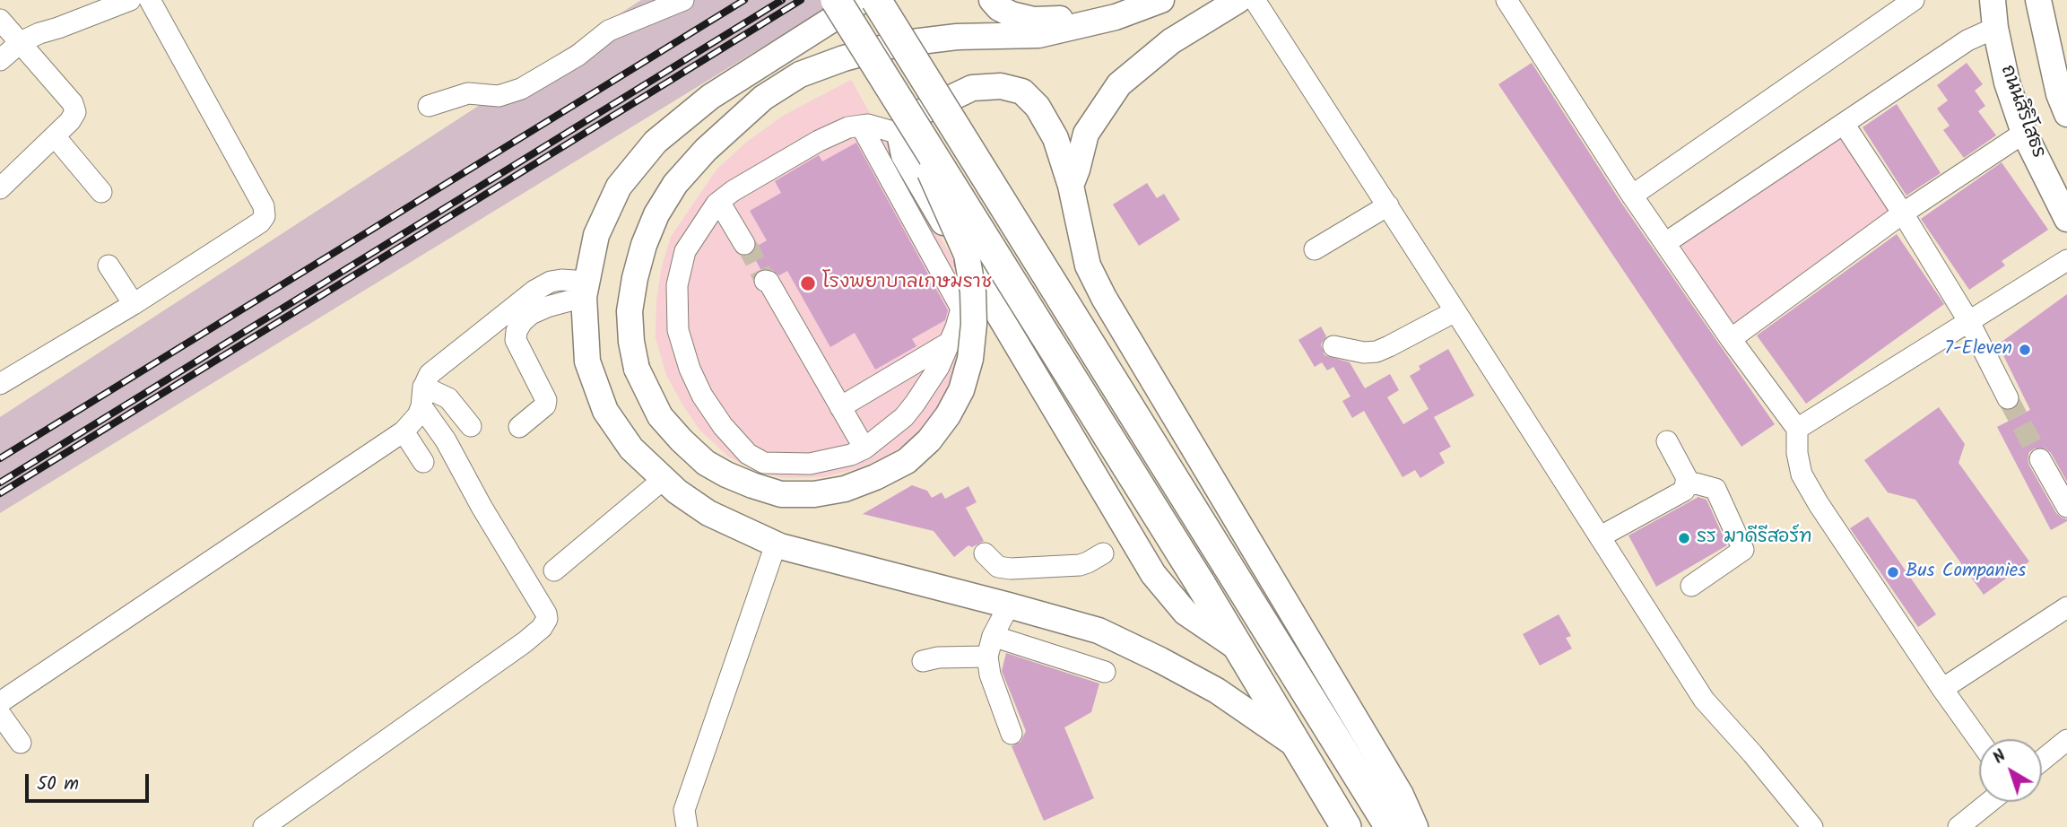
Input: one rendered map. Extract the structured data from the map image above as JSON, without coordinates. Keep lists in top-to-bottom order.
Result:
{
  "streets": {
    "main road": ["ถนนสิริโสธร"]
  },
  "places": [
    "โรงพยาบาลเกษมราช",
    "7-Eleven",
    "รร มาดีรีสอร์ท",
    "Bus Companies"
  ],
  "scale_bar": "50 m",
  "north": "top left"
}
